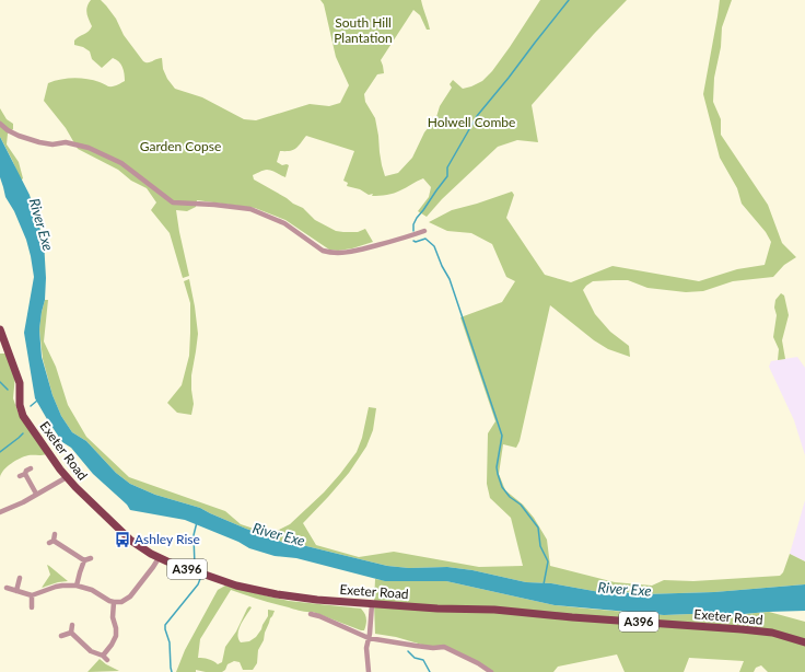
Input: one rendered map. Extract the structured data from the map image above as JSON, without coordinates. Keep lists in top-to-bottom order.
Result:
{
  "streets": {
    "main road": ["Exeter Road", "A396"]
  },
  "water": ["River Exe"],
  "parks": ["South Hill Plantation", "Holwell Combe", "Garden Copse"],
  "places": {
    "bus stop": ["Ashley Rise"]
  }
}
